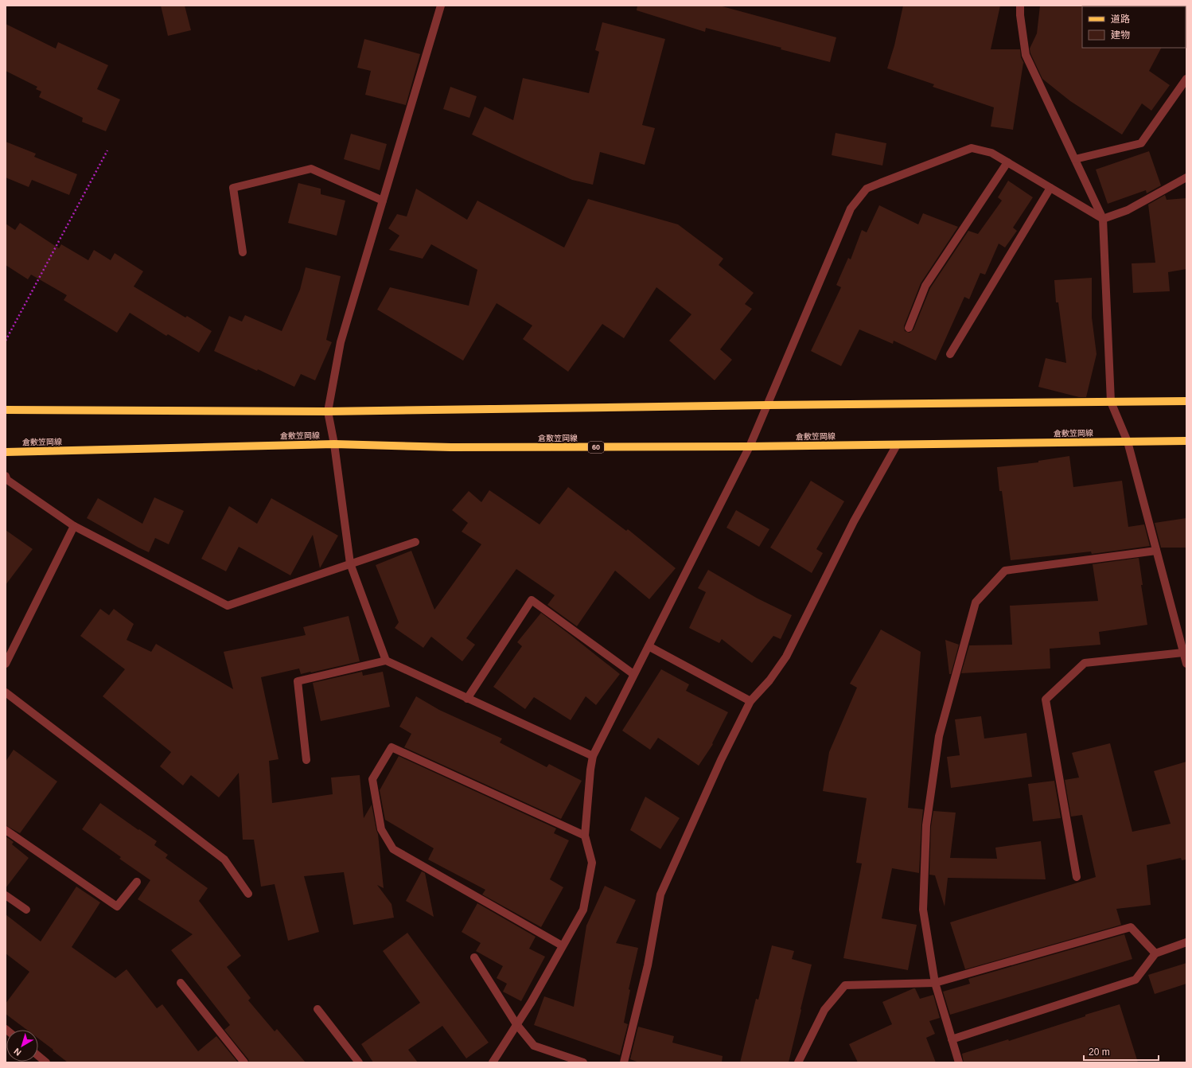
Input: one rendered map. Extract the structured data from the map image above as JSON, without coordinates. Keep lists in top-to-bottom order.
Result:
{
  "streets": {
    "main road": ["倉敷笠岡線", "60"]
  },
  "legend": ["道路", "建物"],
  "scale_bar": "20 m",
  "north": "bottom left"
}
